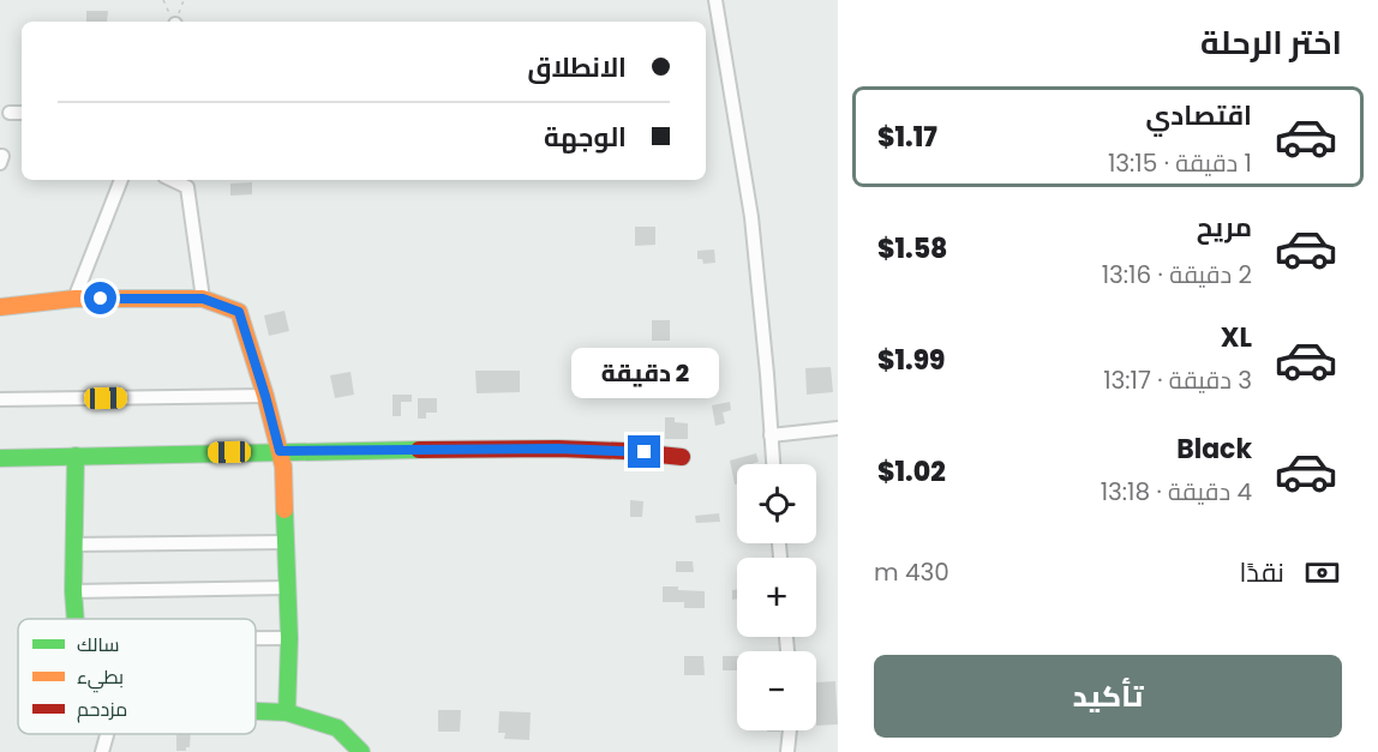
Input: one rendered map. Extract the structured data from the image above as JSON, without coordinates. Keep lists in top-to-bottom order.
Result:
{
  "legend": ["سالك", "بطيء", "مزدحم"],
  "page": {
    "heading": "اختر الرحلة",
    "banner": ["الانطلاق", "الوجهة"],
    "list": [
      {
        "name": "اقتصادي",
        "note": "1 دقيقة · 13:15",
        "value": "$1.17"
      },
      {
        "name": "مريح",
        "note": "2 دقيقة · 13:16",
        "value": "$1.58"
      },
      {
        "name": "XL",
        "note": "3 دقيقة · 13:17",
        "value": "$1.99"
      },
      {
        "name": "Black",
        "note": "4 دقيقة · 13:18",
        "value": "$1.02"
      }
    ],
    "bubble": "2 دقيقة",
    "map_buttons": ["+", "−"],
    "pay": ["نقدًا", "430 m"],
    "buttons": "تأكيد"
  }
}
